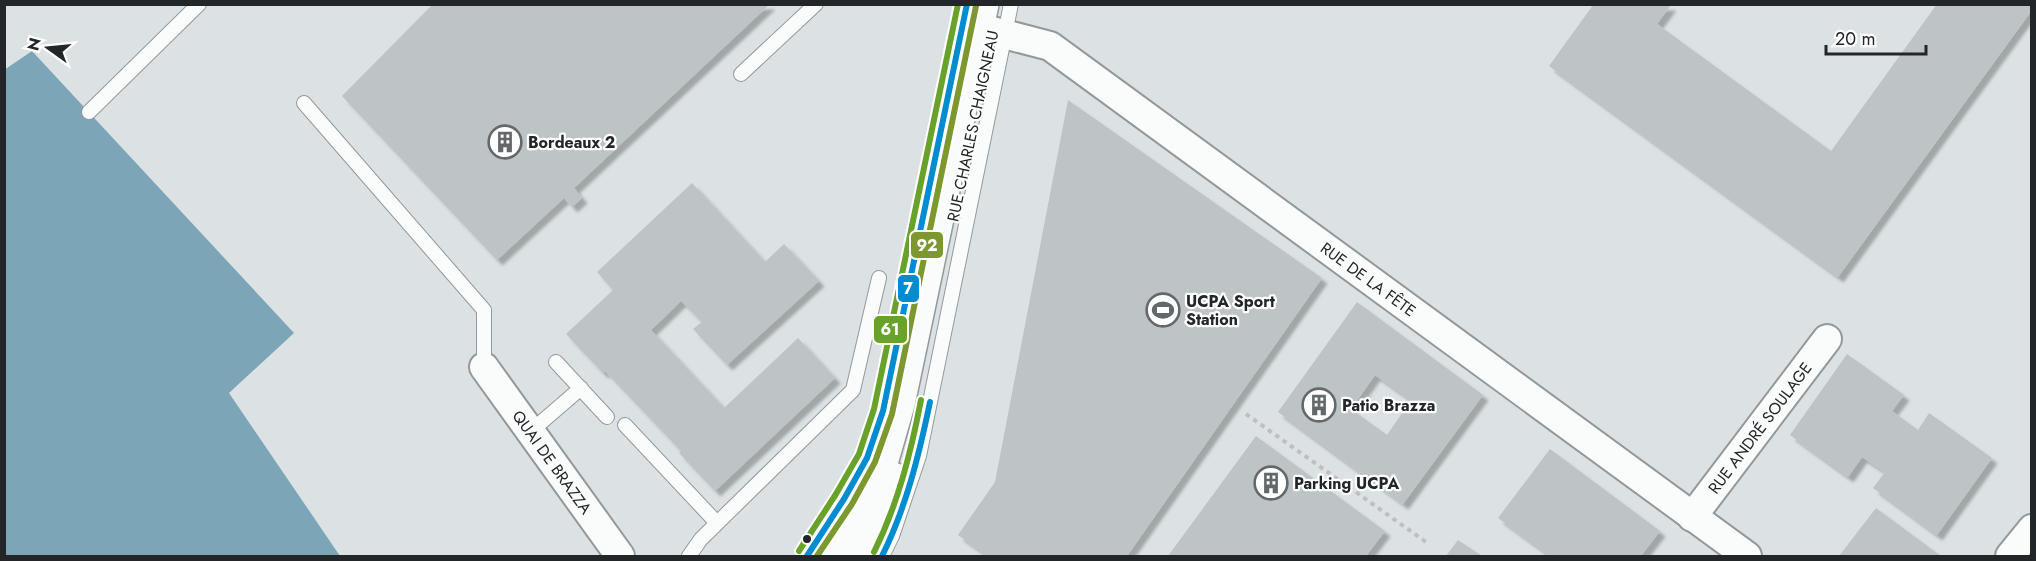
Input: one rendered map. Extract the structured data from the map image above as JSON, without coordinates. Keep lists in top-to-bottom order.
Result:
{
  "streets": {
    "main road": ["RUE CHARLES CHAIGNEAU"],
    "street": ["RUE DE LA FÊTE", "RUE ANDRÉ SOULAGE", "QUAI DE BRAZZA"]
  },
  "crossings": [
    ["RUE CHARLES CHAIGNEAU", "RUE DE LA FÊTE"],
    ["RUE DE LA FÊTE", "RUE ANDRÉ SOULAGE"]
  ],
  "places": {
    "building": ["Bordeaux 2", "Patio Brazza", "Parking UCPA"],
    "sports": ["UCPA Sport Station"]
  },
  "lines": ["transit line 7", "transit line 61", "transit line 92"],
  "scale_bar": "20 m",
  "north": "left"
}
